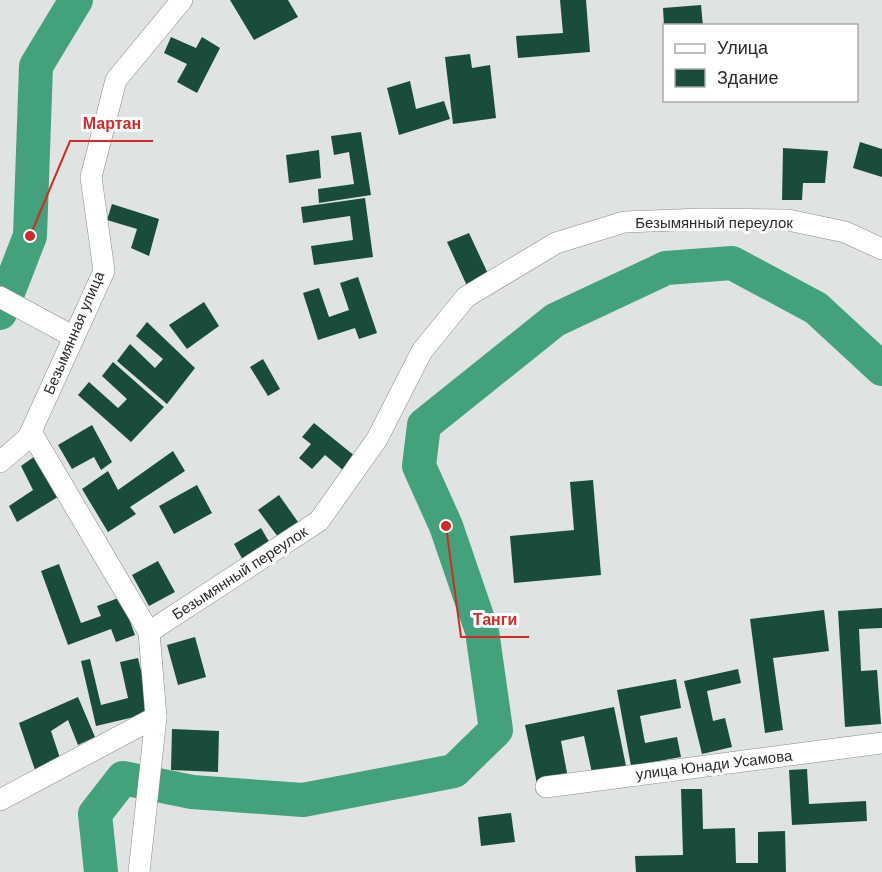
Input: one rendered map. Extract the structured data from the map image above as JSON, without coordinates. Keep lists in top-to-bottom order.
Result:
{
  "streets": {
    "street": ["Безымянный переулок", "Безымянная улица", "улица Юнади Усамова"]
  },
  "places": ["Мартан", "Танги"],
  "legend": ["Улица", "Здание"]
}
